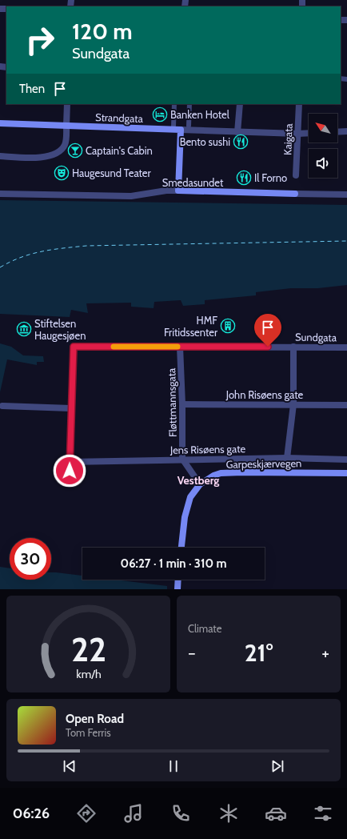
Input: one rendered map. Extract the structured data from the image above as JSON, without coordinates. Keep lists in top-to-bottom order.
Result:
{
  "streets": {
    "main road": ["Strandgata", "Smedasundet", "Garpeskjærvegen"],
    "street": [
      "Kaigata",
      "Sundgata",
      "John Risøens gate",
      "Fløttmannsgata",
      "Jens Risøens gate"
    ]
  },
  "crossings": [
    ["Strandgata", "Kaigata"],
    ["Sundgata", "Fløttmannsgata"],
    ["John Risøens gate", "Fløttmannsgata"],
    ["Fløttmannsgata", "Jens Risøens gate"]
  ],
  "districts": ["Vestberg"],
  "places": {
    "hotel": ["Banken Hotel"],
    "restaurant": ["Bento sushi", "Il Forno"],
    "bar": ["Captain's Cabin"],
    "theatre": ["Haugesund Teater"],
    "building": ["HMF Fritidssenter"],
    "museum": ["Stiftelsen Haugesjøen"]
  },
  "north": "top left",
  "page": {
    "turn": ["120 m", "Sundgata"],
    "then": "Then",
    "limit": "30",
    "trip": "06:27 · 1 min · 310 m",
    "tile": "Climate",
    "heat": ["−", "21°", "+"],
    "song": ["Open Road", "Tom Ferris"],
    "tabs": "06:26",
    "gauge": ["22", "km/h"]
  }
}
